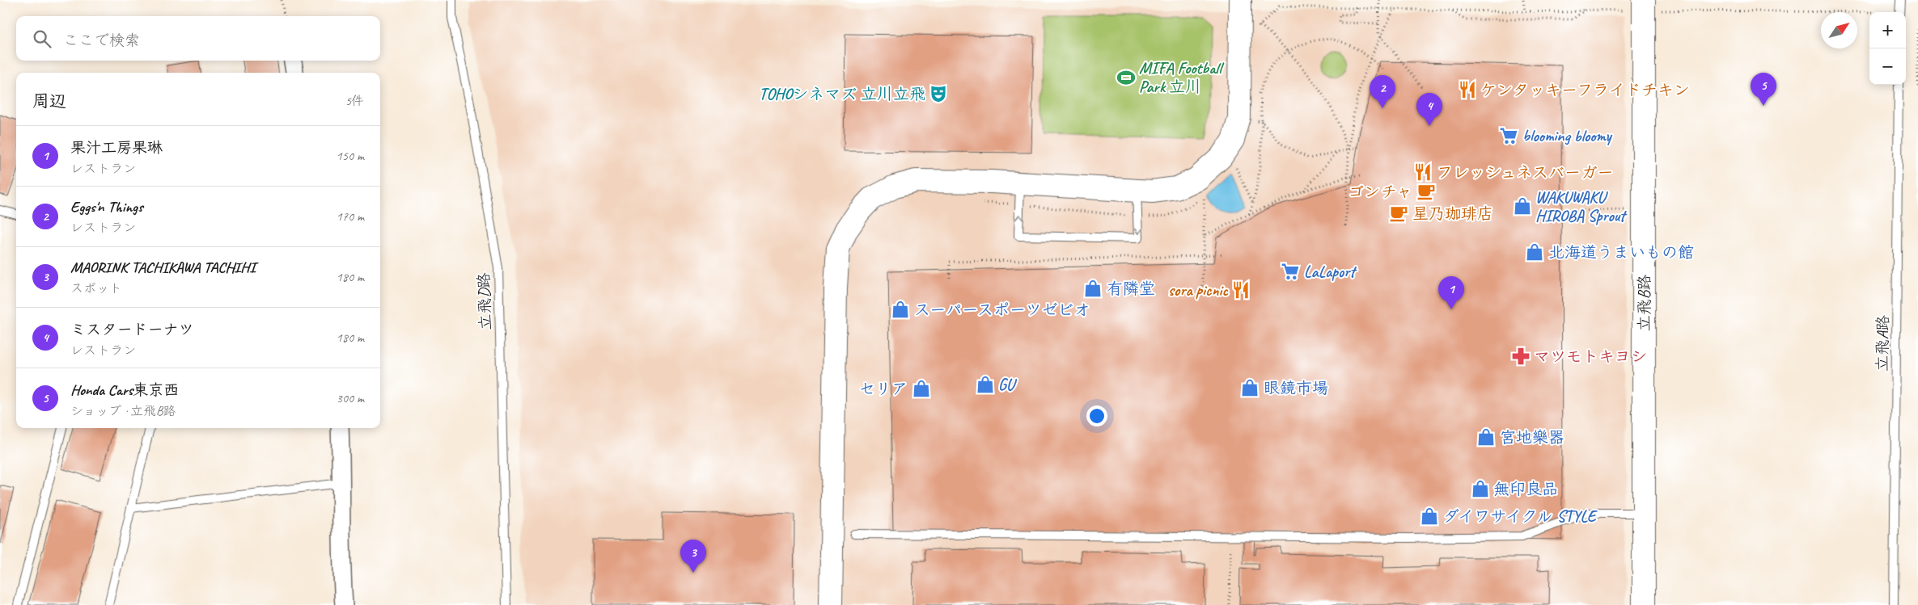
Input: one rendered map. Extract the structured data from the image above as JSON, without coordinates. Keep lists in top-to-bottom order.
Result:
{
  "streets": {
    "street": ["立飛B路"],
    "lane": ["立飛D路", "立飛A路"]
  },
  "places": {
    "sports": ["MIFA Football Park 立川"],
    "restaurant": ["ケンタッキーフライドチキン", "フレッシュネスバーガー", "sora picnic"],
    "theatre": ["TOHOシネマズ 立川立飛"],
    "supermarket": ["blooming bloomy", "LaLaport"],
    "cafe": ["ゴンチャ", "星乃珈琲店"],
    "shop": [
      "WAKUWAKU HIROBA Sprout",
      "北海道うまいもの館",
      "有隣堂",
      "スーパースポーツゼビオ",
      "GU",
      "眼鏡市場",
      "セリア",
      "宮地樂器",
      "無印良品",
      "ダイワサイクル STYLE"
    ],
    "pharmacy": ["マツモトキヨシ"]
  },
  "north": "top right",
  "page": {
    "map_buttons": ["+", "−"],
    "search": "ここで検索",
    "pins": [
      "5",
      "2",
      "4",
      "1",
      "3"
    ],
    "heading": ["周辺", "5件"],
    "list": [
      {
        "mark": "1",
        "name": "果汁工房果琳",
        "note": "レストラン",
        "value": "150 m"
      },
      {
        "mark": "2",
        "name": "Eggs'n Things",
        "note": "レストラン",
        "value": "170 m"
      },
      {
        "mark": "3",
        "name": "MAORINK TACHIKAWA TACHIHI",
        "note": "スポット",
        "value": "180 m"
      },
      {
        "mark": "4",
        "name": "ミスタードーナツ",
        "note": "レストラン",
        "value": "180 m"
      },
      {
        "mark": "5",
        "name": "Honda Cars東京西",
        "note": "ショップ · 立飛B路",
        "value": "300 m"
      }
    ]
  }
}
